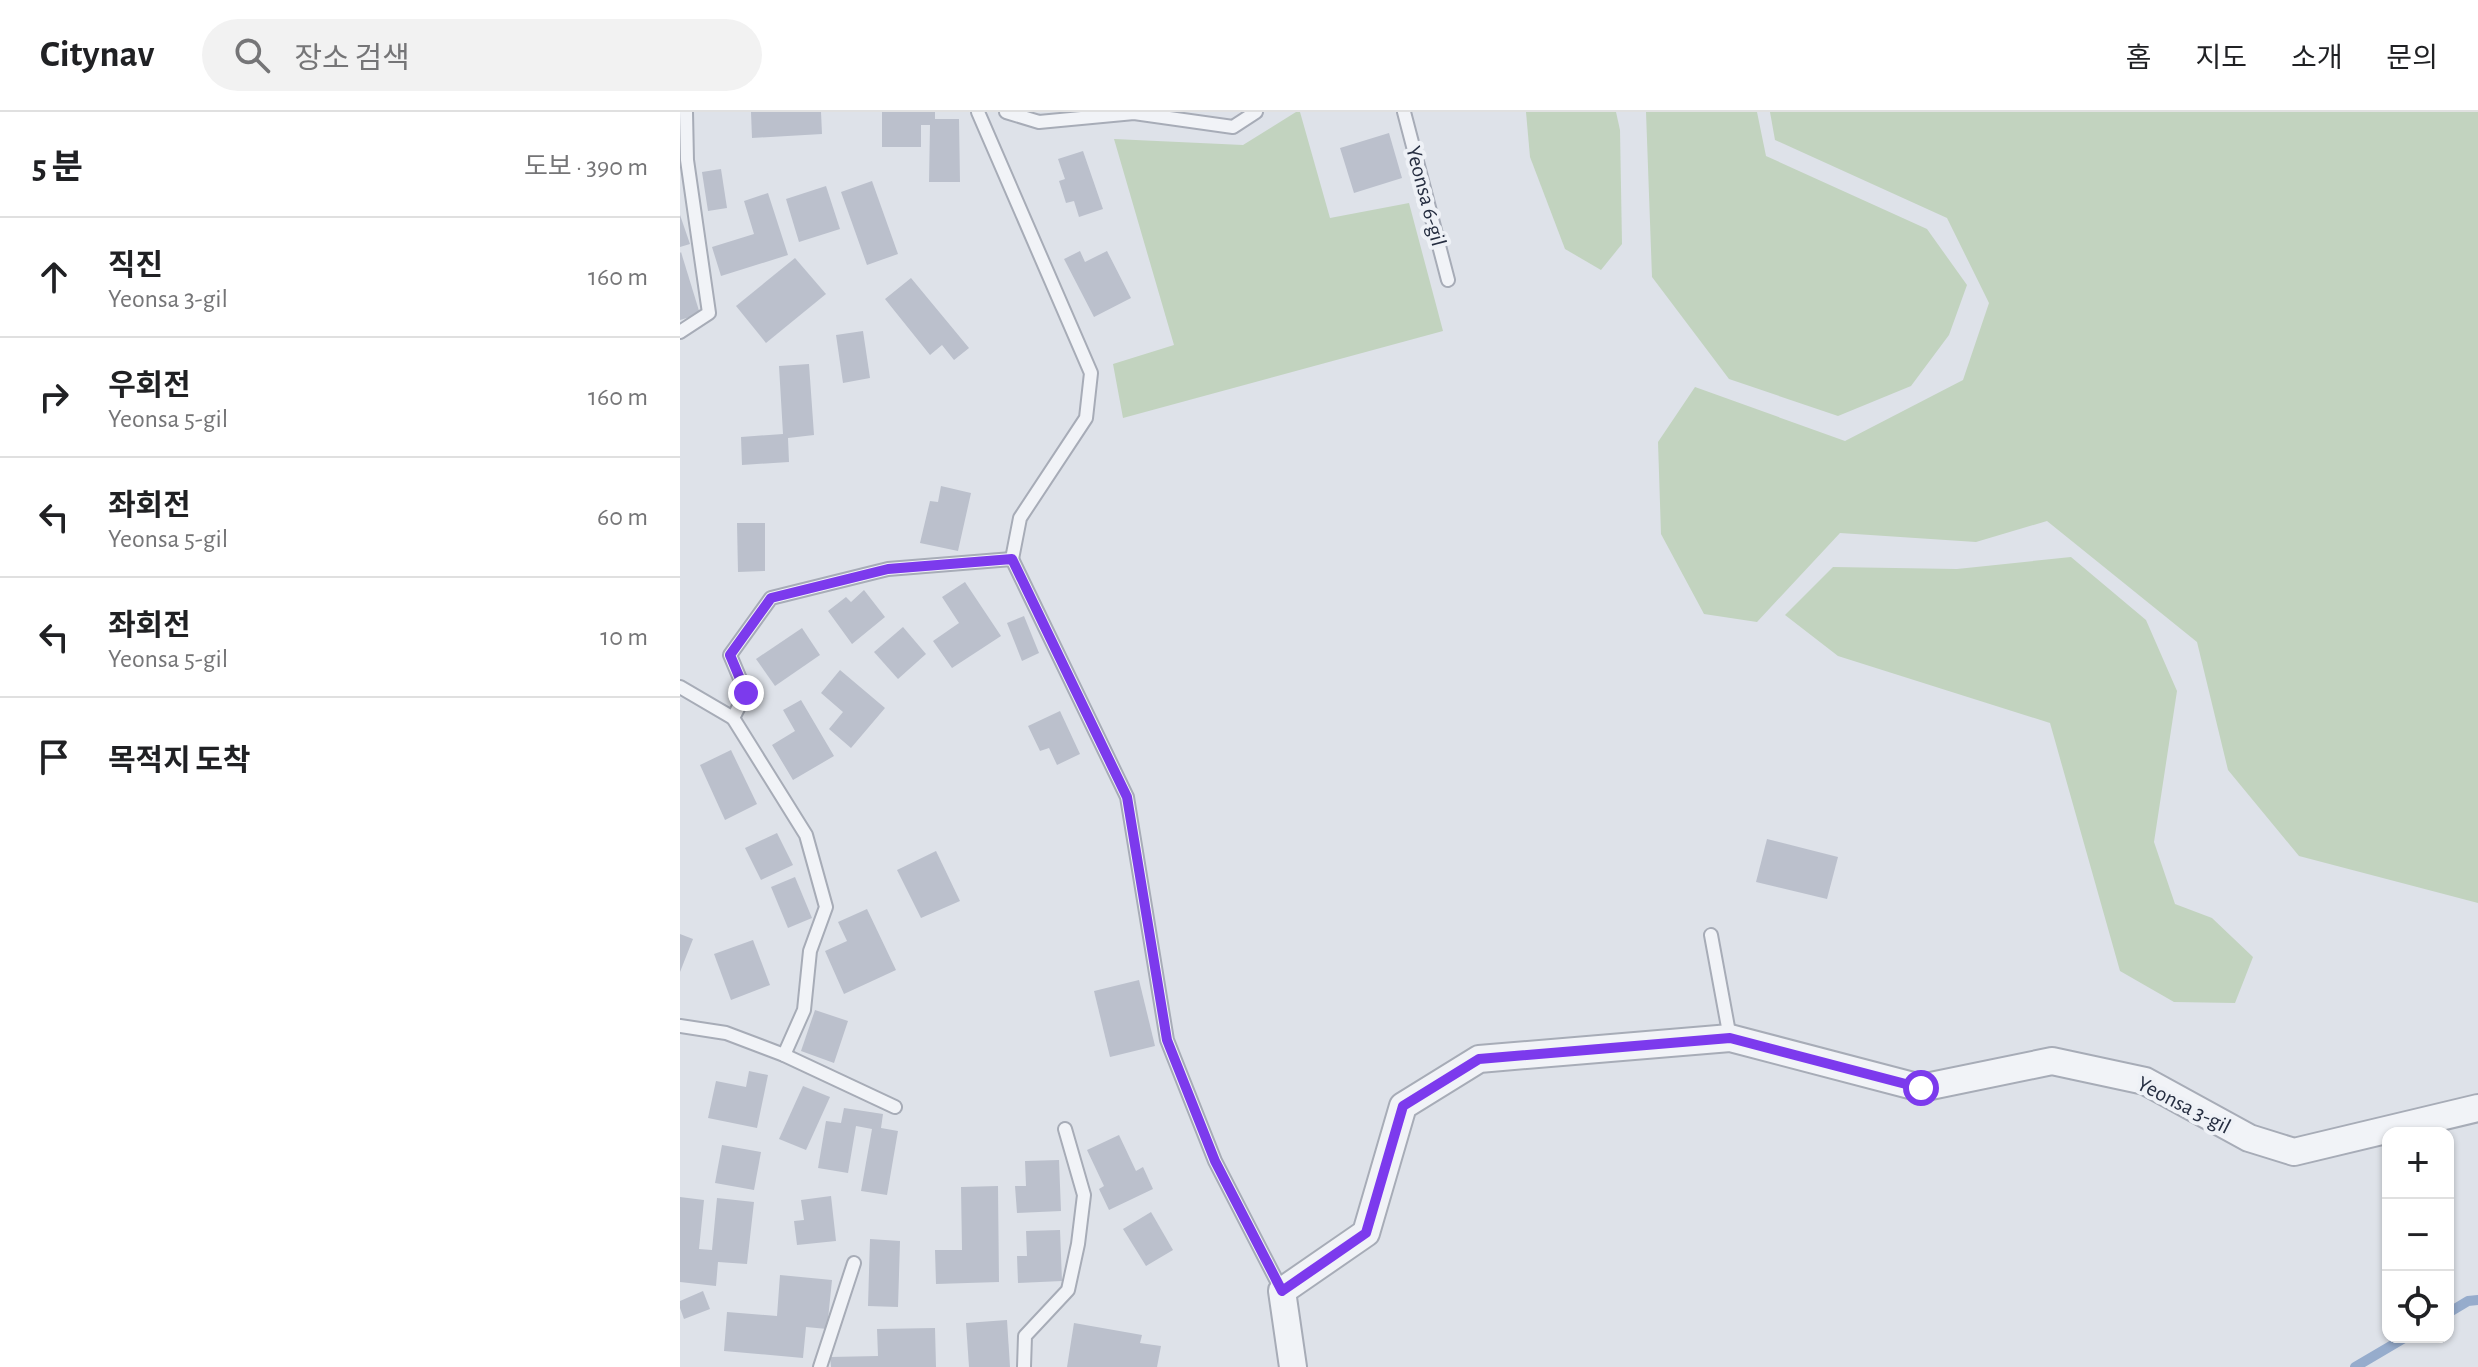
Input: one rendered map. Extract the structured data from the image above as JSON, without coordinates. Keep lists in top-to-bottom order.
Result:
{
  "streets": {
    "street": ["Yeonsa 3-gil"],
    "lane": ["Yeonsa 6-gil"]
  },
  "page": {
    "header": "Citynav",
    "search": "장소 검색",
    "nav": [
      "홈",
      "지도",
      "소개",
      "문의"
    ],
    "heading": ["5 분", "도보 · 390 m"],
    "list": [
      ["직진", "Yeonsa 3-gil", "160 m"],
      ["우회전", "Yeonsa 5-gil", "160 m"],
      ["좌회전", "Yeonsa 5-gil", "60 m"],
      ["좌회전", "Yeonsa 5-gil", "10 m"],
      "목적지 도착"
    ],
    "map_buttons": ["+", "−"]
  }
}
